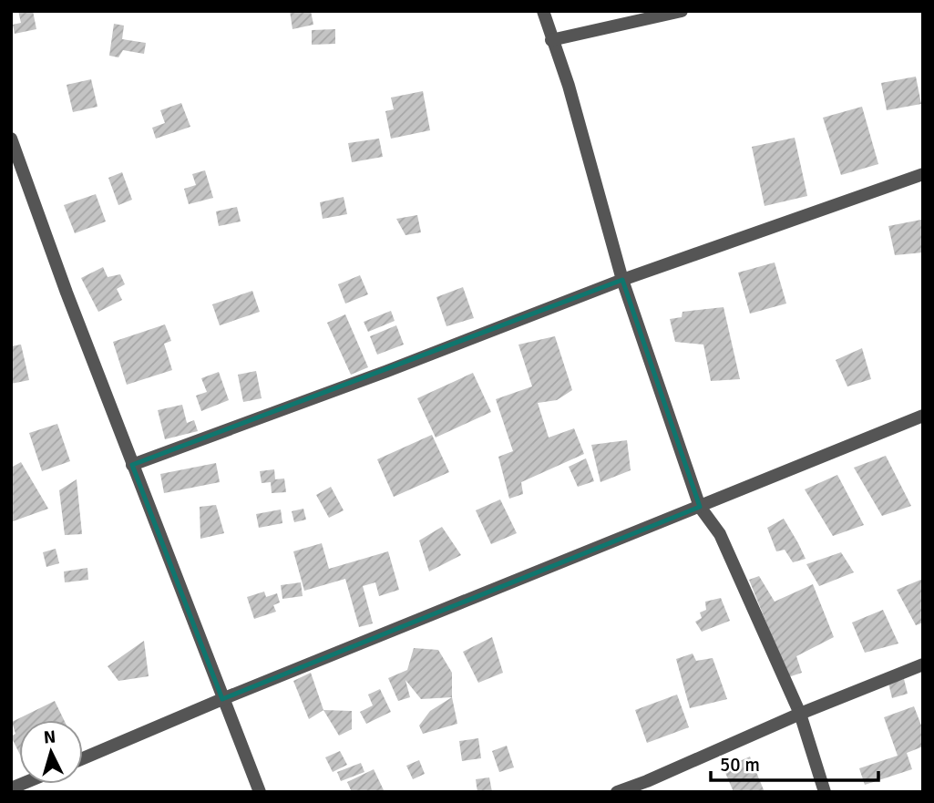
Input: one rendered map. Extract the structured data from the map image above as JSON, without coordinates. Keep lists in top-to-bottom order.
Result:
{
  "scale_bar": "50 m",
  "north": "top"
}
